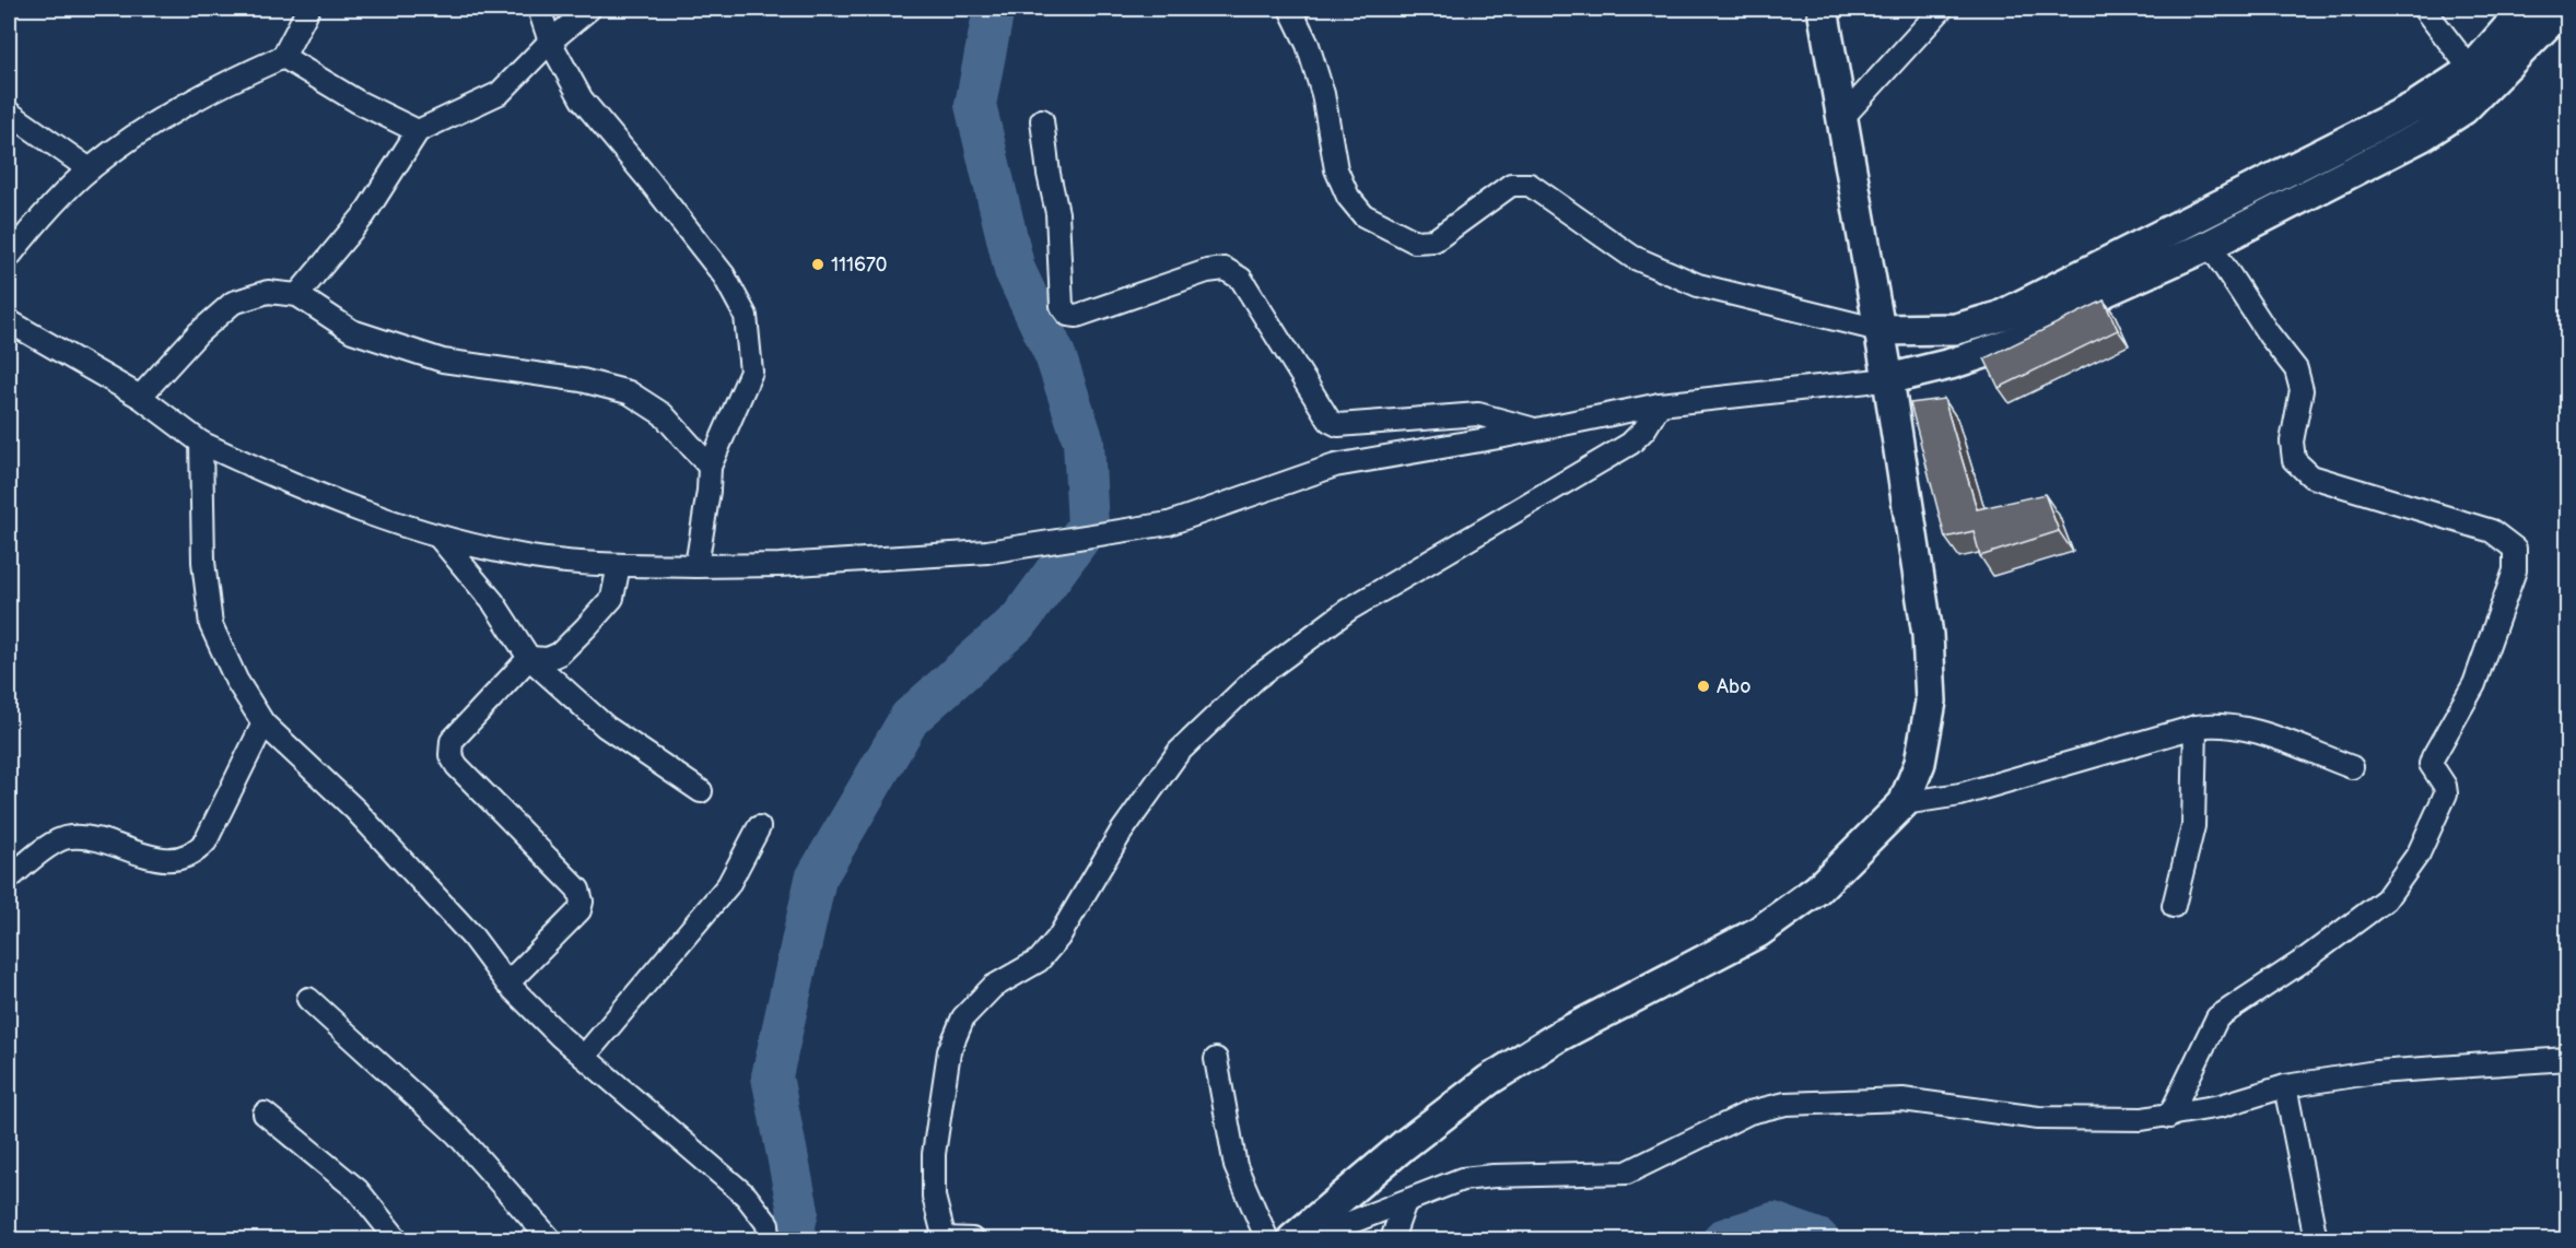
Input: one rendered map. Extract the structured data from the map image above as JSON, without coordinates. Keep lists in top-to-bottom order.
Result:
{
  "places": ["111670", "Abo"]
}
